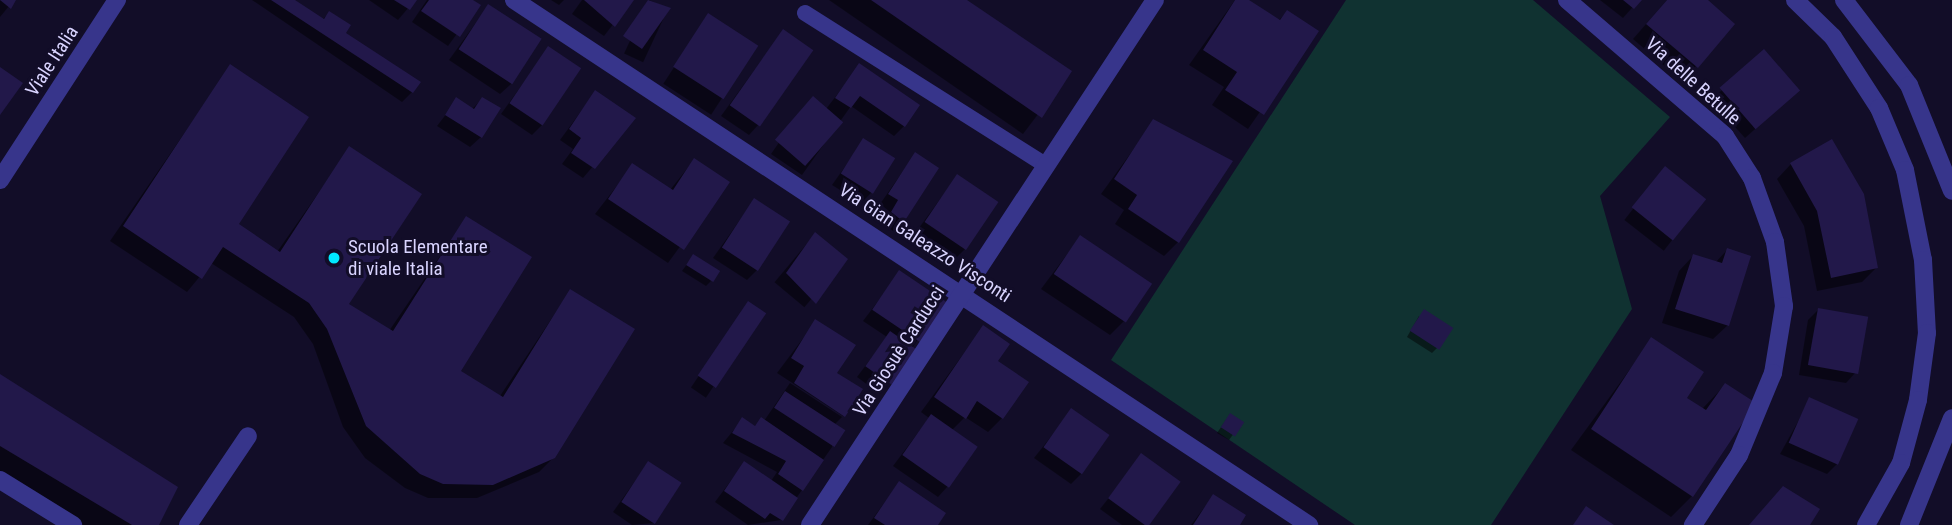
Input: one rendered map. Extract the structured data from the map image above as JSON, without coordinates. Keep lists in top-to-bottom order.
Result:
{
  "streets": {
    "street": [
      "Viale Italia",
      "Via delle Betulle",
      "Via Gian Galeazzo Visconti",
      "Via Giosuè Carducci"
    ]
  },
  "crossings": [
    ["Via Gian Galeazzo Visconti", "Via Giosuè Carducci"]
  ],
  "places": ["Scuola Elementare di viale Italia"]
}
